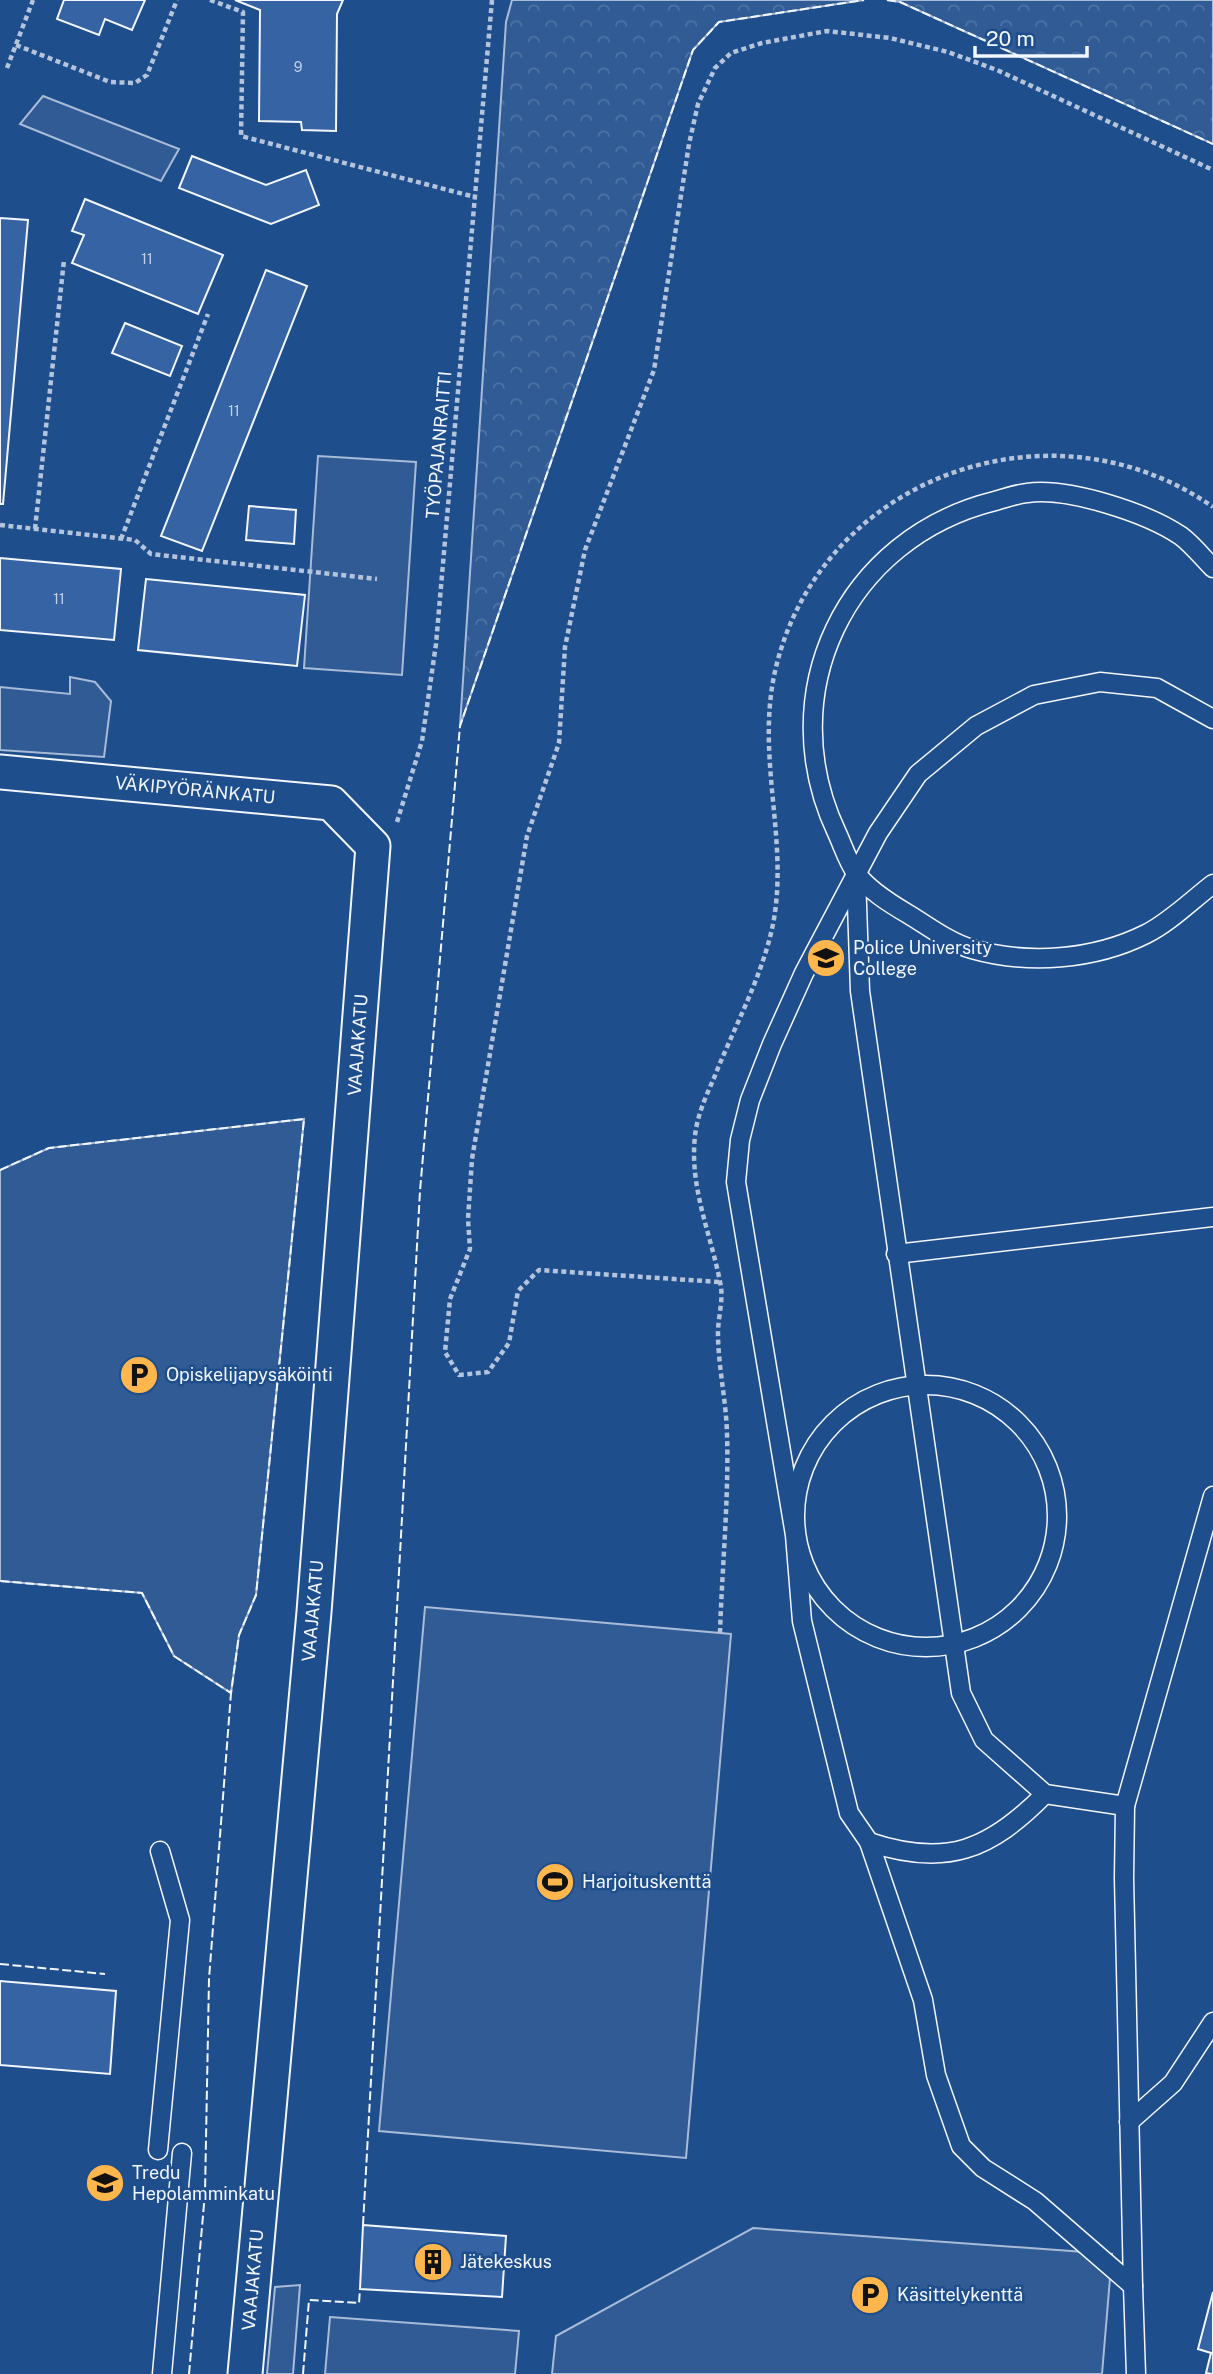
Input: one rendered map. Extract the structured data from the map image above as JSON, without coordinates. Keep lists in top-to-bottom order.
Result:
{
  "streets": {
    "street": ["VÄKIPYÖRÄNKATU", "VAAJAKATU"],
    "path": ["TYÖPAJANRAITTI"]
  },
  "crossings": [
    ["TYÖPAJANRAITTI", "VÄKIPYÖRÄNKATU"],
    ["TYÖPAJANRAITTI", "VAAJAKATU"],
    ["VÄKIPYÖRÄNKATU", "VAAJAKATU"]
  ],
  "places": {
    "school or university": ["Police University College", "Tredu Hepolamminkatu"],
    "parking": ["Opiskelijapysäköinti", "Käsittelykenttä"],
    "sports": ["Harjoituskenttä"],
    "building": ["Jätekeskus"]
  },
  "house_numbers": [
    "9",
    "11",
    "11",
    "11"
  ],
  "scale_bar": "20 m"
}
